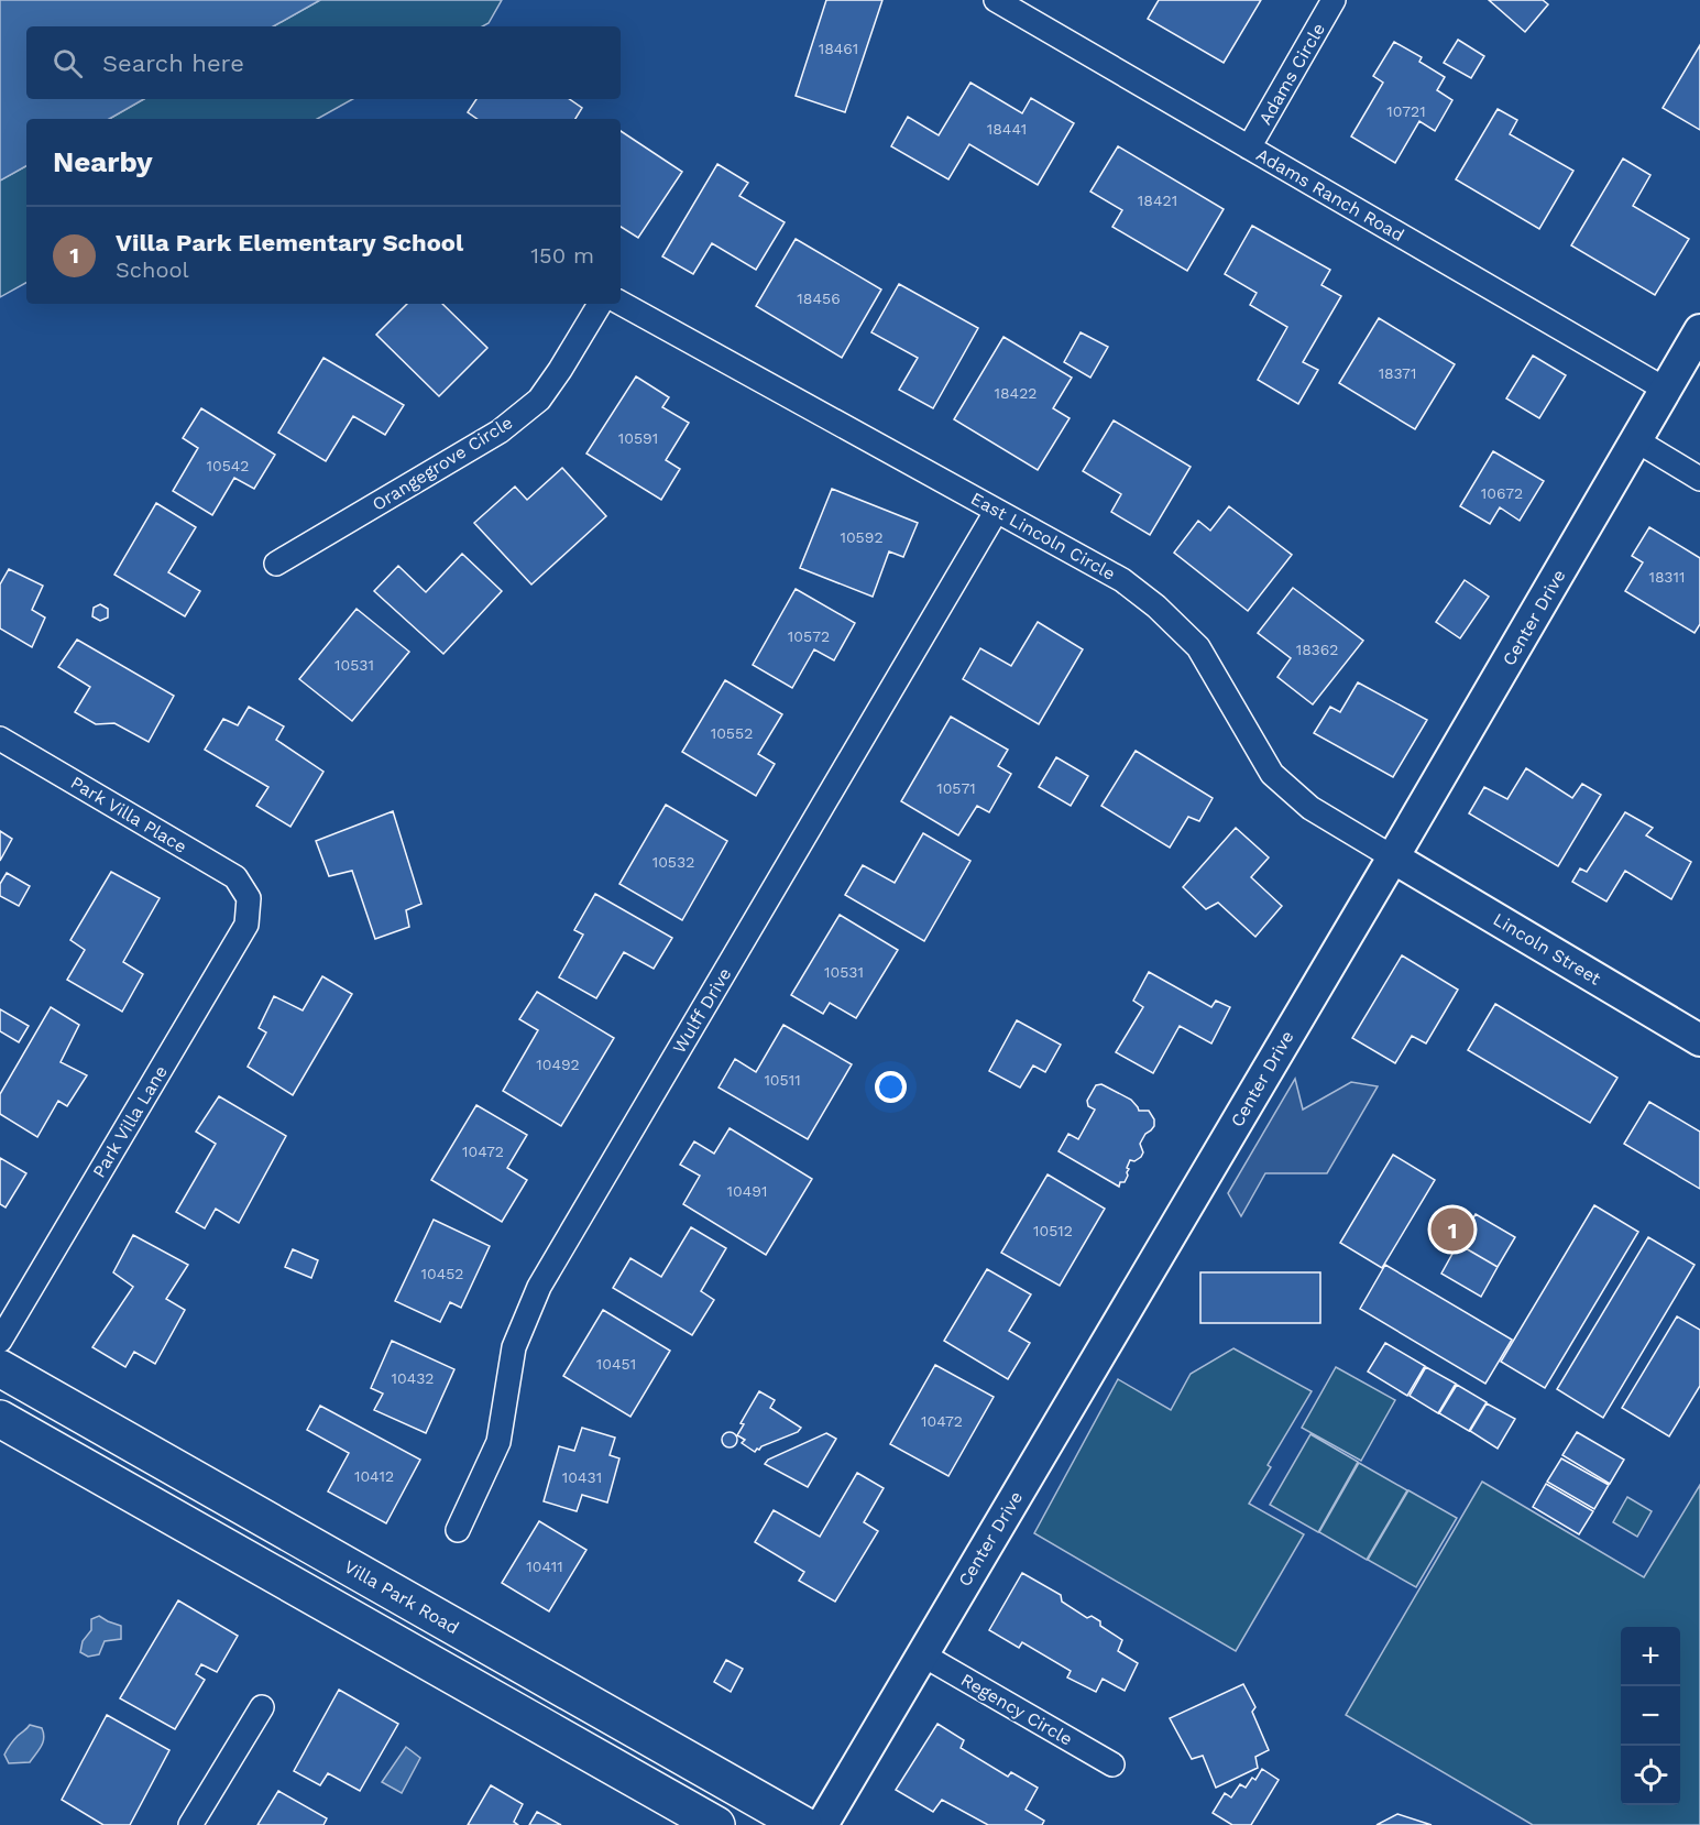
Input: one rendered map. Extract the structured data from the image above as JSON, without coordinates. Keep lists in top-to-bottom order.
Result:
{
  "streets": {
    "main road": ["Villa Park Road"],
    "street": [
      "Adams Circle",
      "Adams Ranch Road",
      "Orangegrove Circle",
      "East Lincoln Circle",
      "Center Drive",
      "Park Villa Place",
      "Lincoln Street",
      "Wulff Drive",
      "Park Villa Lane",
      "Regency Circle"
    ]
  },
  "crossings": [
    ["Adams Circle", "Adams Ranch Road"],
    ["Adams Ranch Road", "Center Drive"],
    ["East Lincoln Circle", "Center Drive"],
    ["East Lincoln Circle", "Lincoln Street"],
    ["East Lincoln Circle", "Wulff Drive"],
    ["Center Drive", "Lincoln Street"],
    ["Center Drive", "Regency Circle"],
    ["Park Villa Place", "Park Villa Lane"]
  ],
  "house_numbers": [
    "18461",
    "10721",
    "18441",
    "18421",
    "18456",
    "18371",
    "18422",
    "10591",
    "10542",
    "10672",
    "10592",
    "18311",
    "10572",
    "18362",
    "10531",
    "10552",
    "10571",
    "10532",
    "10531",
    "10492",
    "10511",
    "10472",
    "10491",
    "10512",
    "10452",
    "10451",
    "10432",
    "10472",
    "10412",
    "10431",
    "10411"
  ],
  "page": {
    "search": "Search here",
    "heading": "Nearby",
    "list": [
      {
        "mark": "1",
        "name": "Villa Park Elementary School",
        "note": "School",
        "value": "150 m"
      }
    ],
    "pins": "1",
    "map_buttons": ["+", "−"]
  }
}
